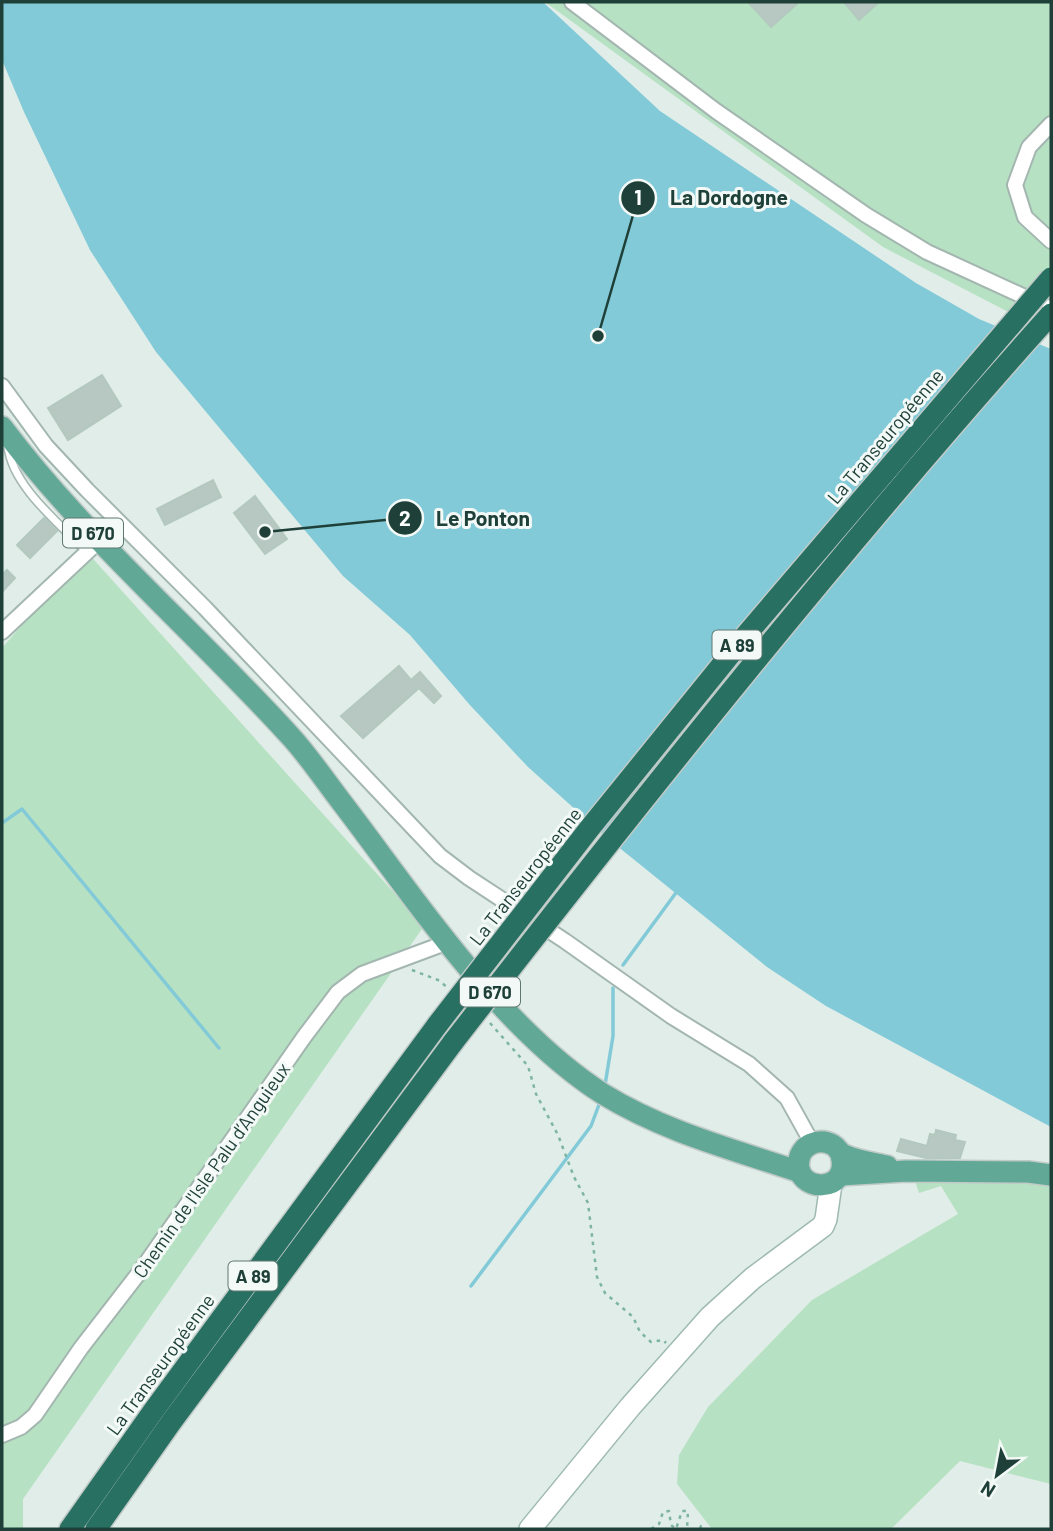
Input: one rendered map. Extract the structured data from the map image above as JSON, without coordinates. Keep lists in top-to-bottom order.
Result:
{
  "streets": {
    "highway": ["La Transeuropéenne", "A 89"],
    "main road": ["D 670"],
    "street": ["Chemin de l'Isle Palu d’Anguieux"]
  },
  "crossings": [
    ["D 670", "Chemin de l'Isle Palu d’Anguieux"]
  ],
  "places": ["La Dordogne", "Le Ponton"],
  "north": "bottom left"
}
